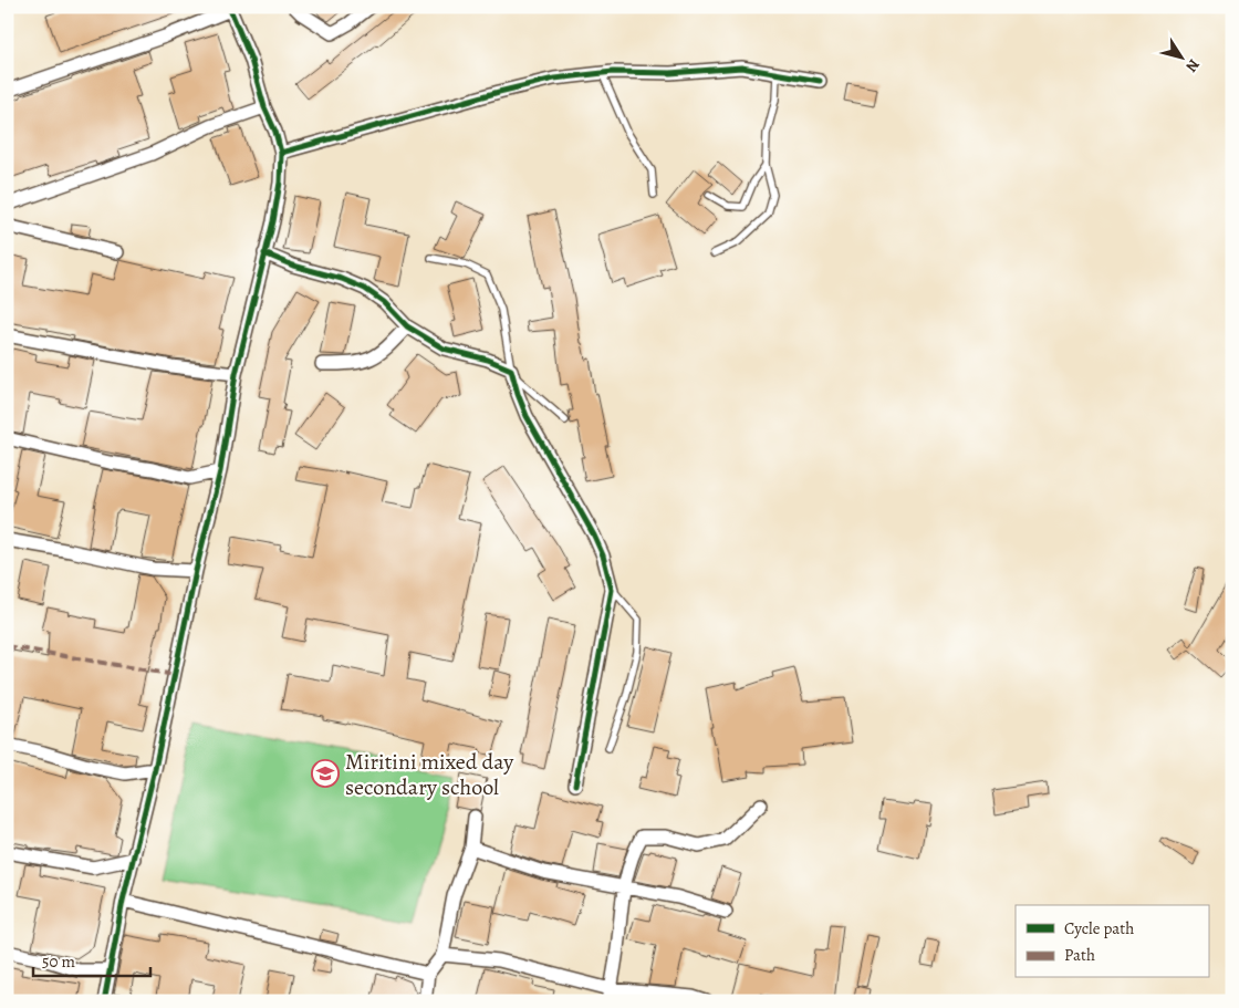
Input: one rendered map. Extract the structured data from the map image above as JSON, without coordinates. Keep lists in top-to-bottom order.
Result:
{
  "places": {
    "school or university": ["Miritini mixed day secondary school"]
  },
  "legend": ["Cycle path", "Path"],
  "scale_bar": "50 m",
  "north": "bottom right"
}
